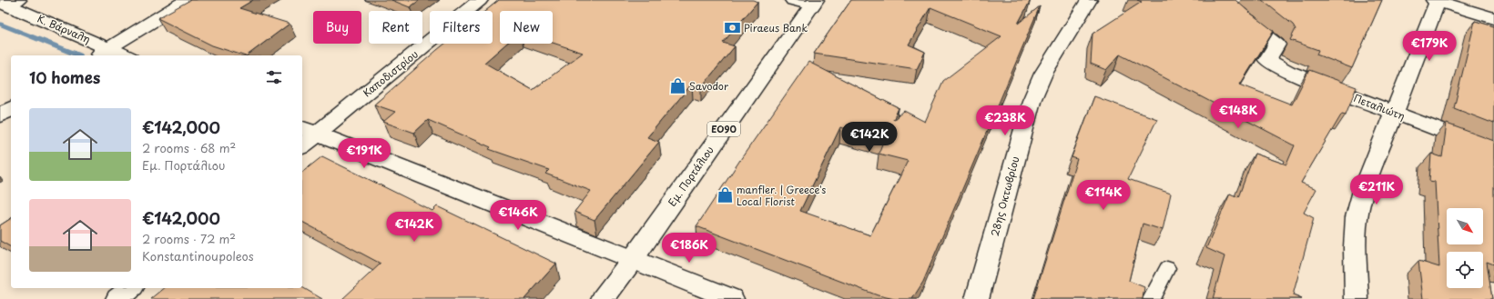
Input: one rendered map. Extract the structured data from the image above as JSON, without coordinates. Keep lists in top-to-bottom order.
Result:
{
  "streets": {
    "street": [
      "Κ. Βάρναλη",
      "Καποδιστρίου",
      "Πεταλιώτη",
      "ΕΟ90",
      "Εμ. Πορτάλιου",
      "28ης Οκτωβρίου"
    ]
  },
  "places": {
    "bank": ["Piraeus Bank"],
    "shop": ["Savodor", "manfler. | Greece's Local Florist"]
  },
  "north": "bottom right",
  "page": {
    "chip": [
      "Buy",
      "Rent",
      "Filters",
      "New"
    ],
    "price": [
      "€179K",
      "€148K",
      "€238K",
      "€142K",
      "€191K",
      "€211K",
      "€114K",
      "€146K",
      "€142K",
      "€186K"
    ],
    "heading": "10 homes",
    "list": [
      {
        "name": "€142,000",
        "note": "2 rooms · 68 m² · Εμ. Πορτάλιου"
      },
      {
        "name": "€142,000",
        "note": "2 rooms · 72 m² · Konstantinoupoleos"
      }
    ]
  }
}
